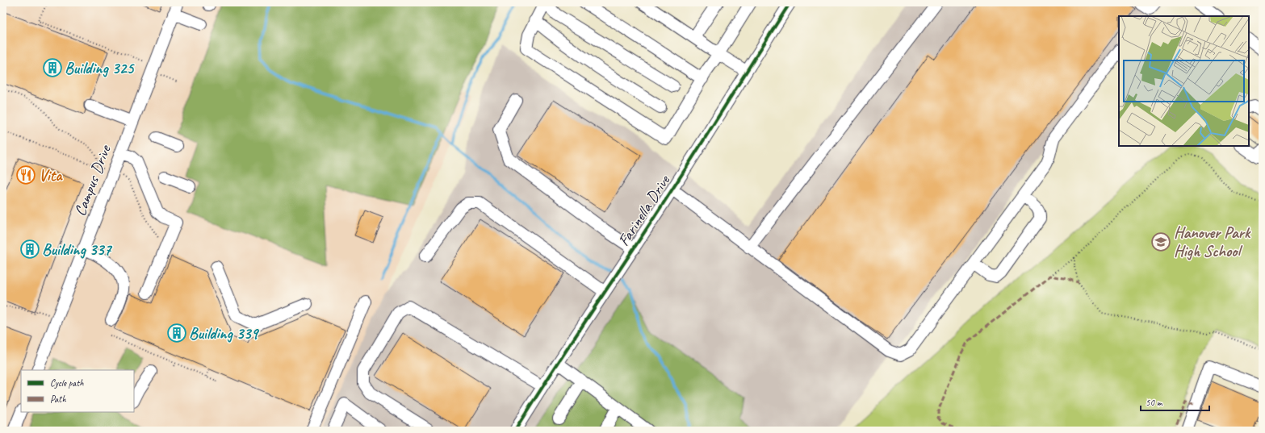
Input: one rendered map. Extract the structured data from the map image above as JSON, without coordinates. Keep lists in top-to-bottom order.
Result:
{
  "streets": {
    "street": ["Campus Drive", "Farinella Drive"]
  },
  "places": {
    "building": ["Building 325", "Building 337", "Building 339"],
    "restaurant": ["Vita"],
    "school or university": ["Hanover Park High School"]
  },
  "legend": ["Cycle path", "Path"],
  "scale_bar": "50 m"
}
